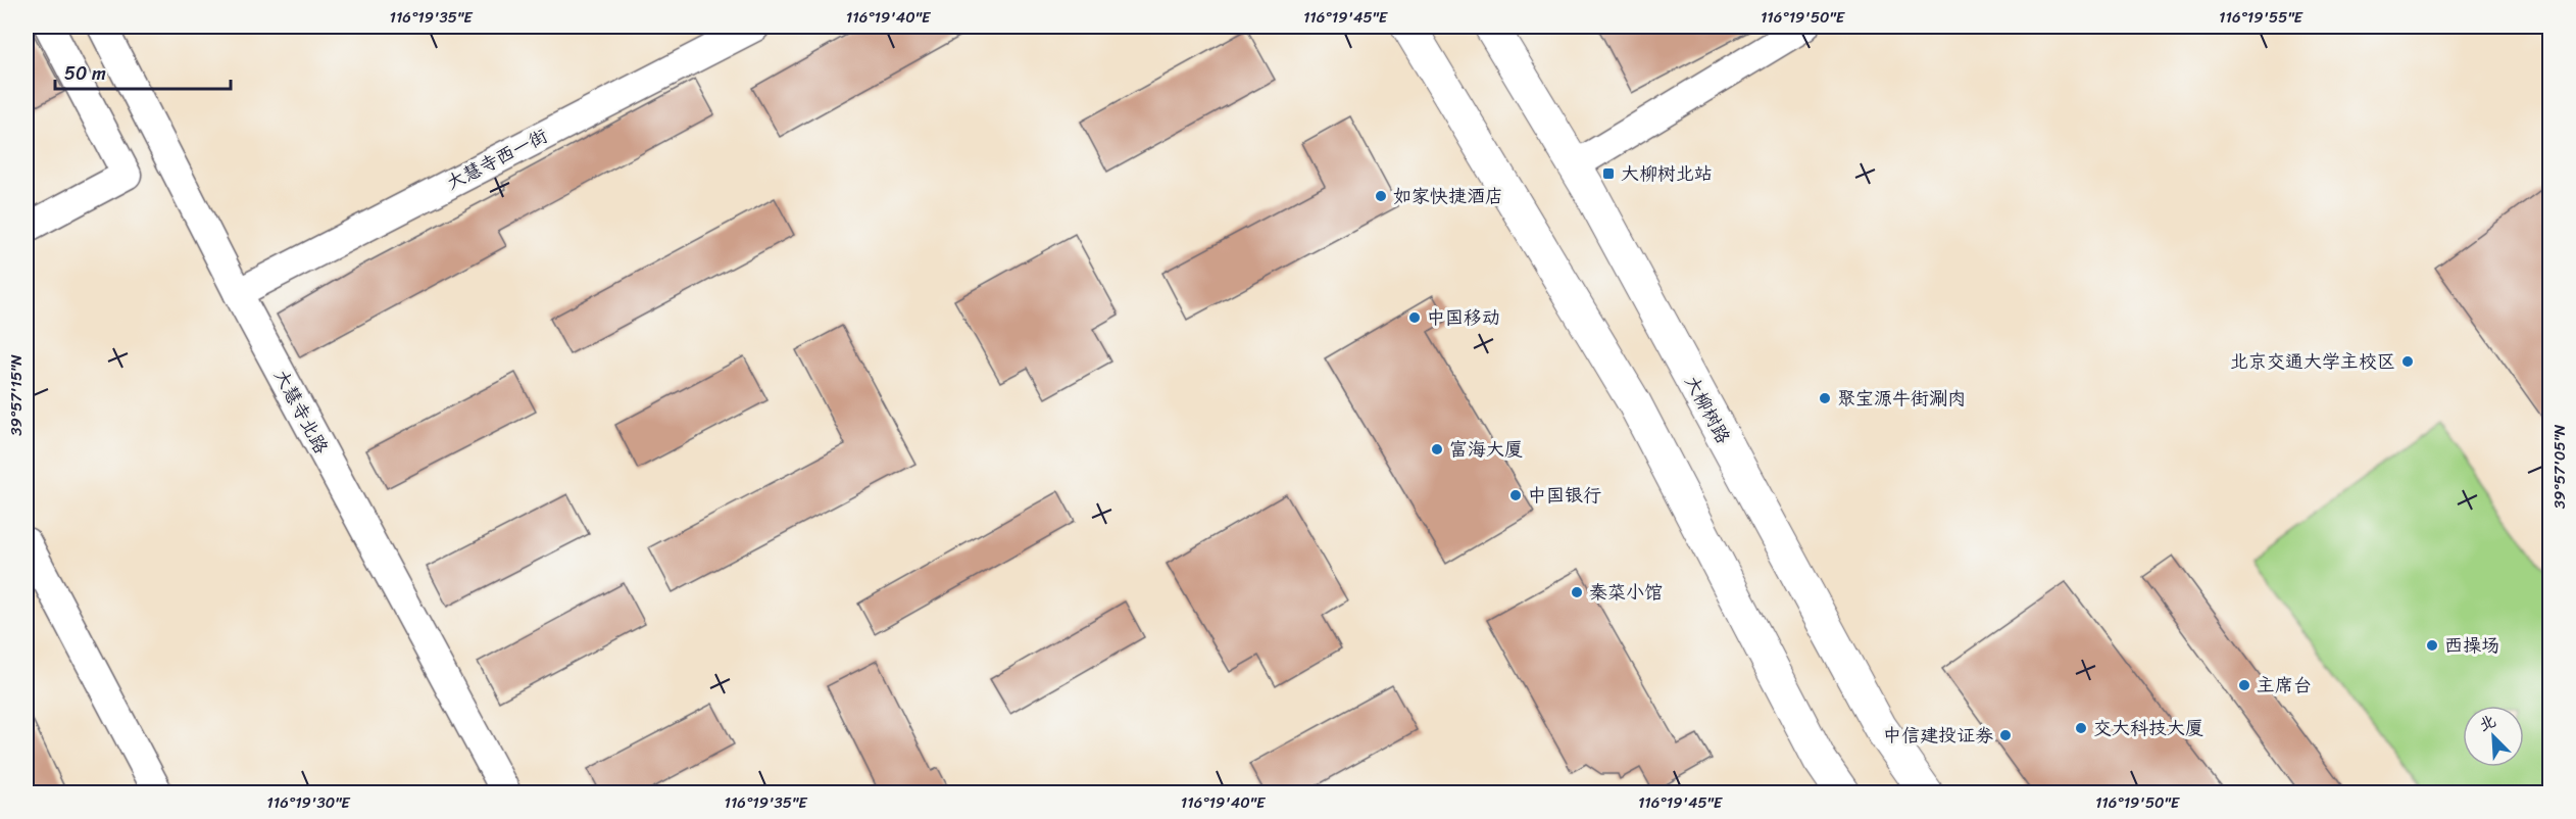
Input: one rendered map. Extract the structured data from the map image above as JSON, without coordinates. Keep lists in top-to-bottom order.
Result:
{
  "streets": {
    "main road": ["大柳树路"],
    "street": ["大慧寺西一街", "大慧寺北路"]
  },
  "crossings": [
    ["大慧寺西一街", "大慧寺北路"]
  ],
  "places": {
    "transit": ["大柳树北站"],
    "other": [
      "如家快捷酒店",
      "中国移动",
      "北京交通大学主校区",
      "聚宝源牛街涮肉",
      "富海大厦",
      "中国银行",
      "秦菜小馆",
      "西操场",
      "主席台",
      "交大科技大厦",
      "中信建投证券"
    ]
  },
  "scale_bar": "50 m",
  "north": "top left",
  "coordinates": [
    "116°19'35\"E",
    "116°19'40\"E",
    "116°19'45\"E",
    "116°19'50\"E",
    "116°19'55\"E",
    "39°57'15\"N",
    "39°57'05\"N",
    "116°19'30\"E"
  ]
}
